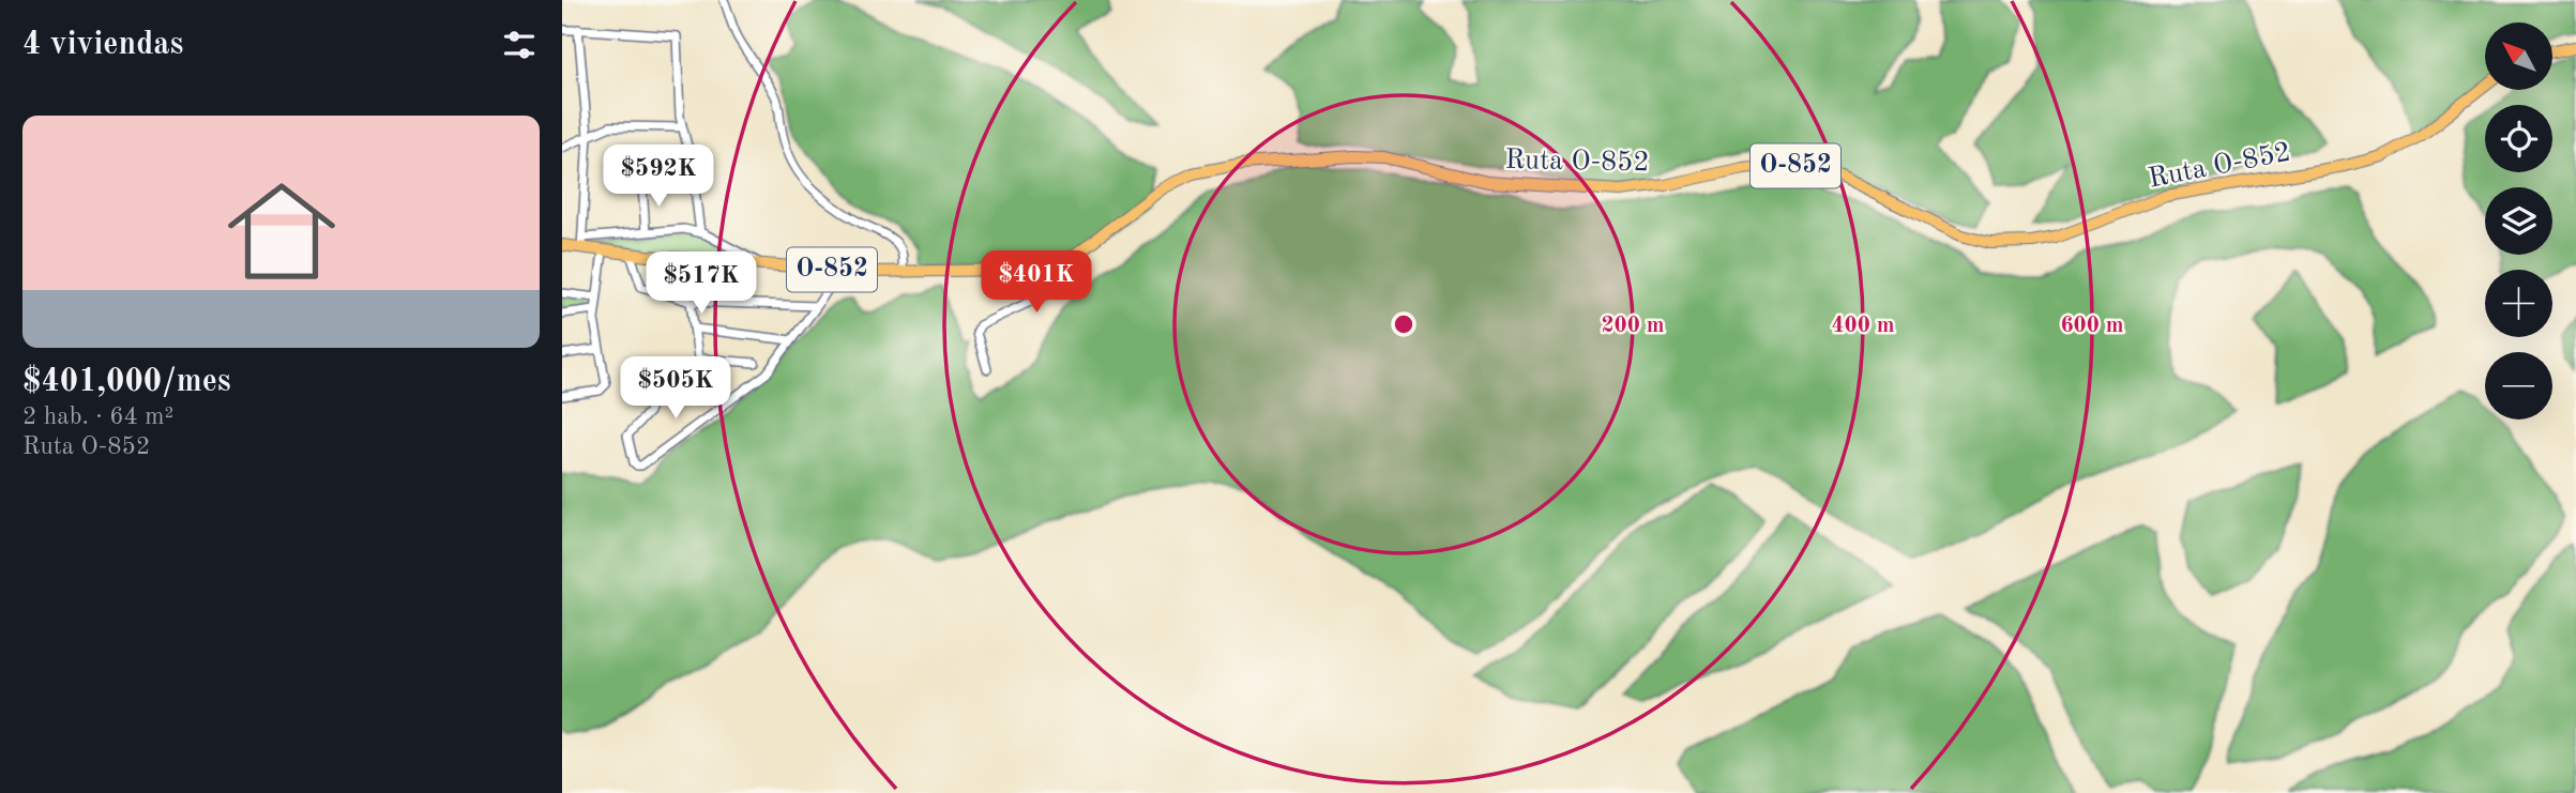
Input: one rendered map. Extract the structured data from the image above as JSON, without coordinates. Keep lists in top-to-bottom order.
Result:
{
  "streets": {
    "main road": ["Ruta O-852", "O-852"]
  },
  "crossings": [
    ["Ruta O-852", "O-852"]
  ],
  "north": "top left",
  "page": {
    "heading": "4 viviendas",
    "map_buttons": ["+", "−"],
    "list": [
      {
        "name": "$401,000/mes",
        "note": "2 hab. · 64 m² · Ruta O-852"
      }
    ],
    "price": [
      "$592K",
      "$401K",
      "$517K",
      "$505K"
    ]
  },
  "rings": ["200 m", "400 m", "600 m"]
}
